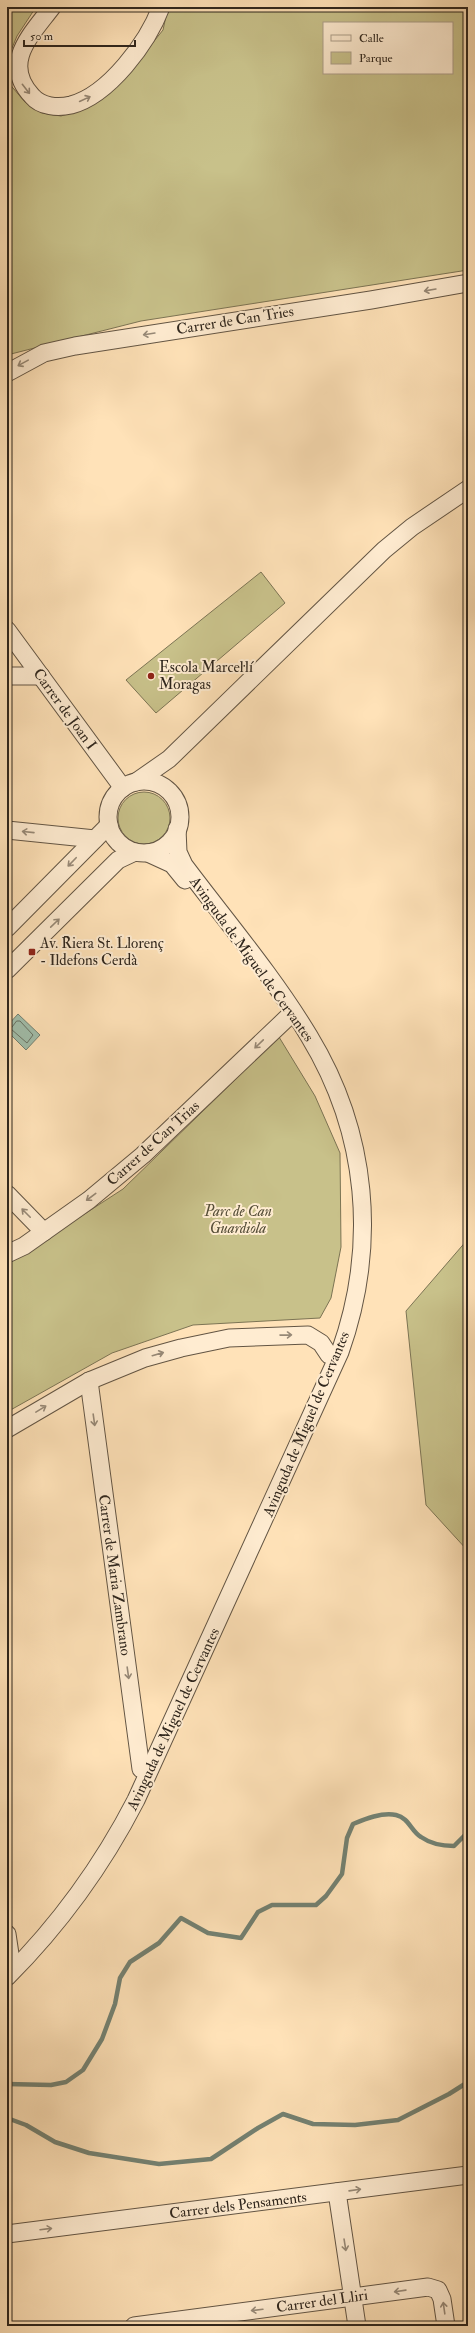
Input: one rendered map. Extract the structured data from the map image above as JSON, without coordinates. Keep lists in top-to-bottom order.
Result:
{
  "streets": {
    "street": [
      "Carrer de Can Tries",
      "Carrer de Joan I",
      "Avinguda de Miguel de Cervantes",
      "Carrer de Can Trias",
      "Carrer de Maria Zambrano",
      "Carrer dels Pensaments",
      "Carrer del Lliri"
    ]
  },
  "crossings": [
    ["Carrer de Joan I", "Avinguda de Miguel de Cervantes"],
    ["Avinguda de Miguel de Cervantes", "Carrer de Can Trias"],
    ["Avinguda de Miguel de Cervantes", "Carrer de Maria Zambrano"]
  ],
  "one_way": [
    "Carrer de Can Tries",
    "Carrer de Can Trias",
    "Carrer de Maria Zambrano",
    "Carrer dels Pensaments",
    "Carrer del Lliri"
  ],
  "parks": ["Parc de Can Guardiola"],
  "places": {
    "other": ["Escola Marcel·lí Moragas"],
    "transit": ["Av. Riera St. Llorenç - Ildefons Cerdà"]
  },
  "legend": ["Calle", "Parque"],
  "scale_bar": "50 m"
}
